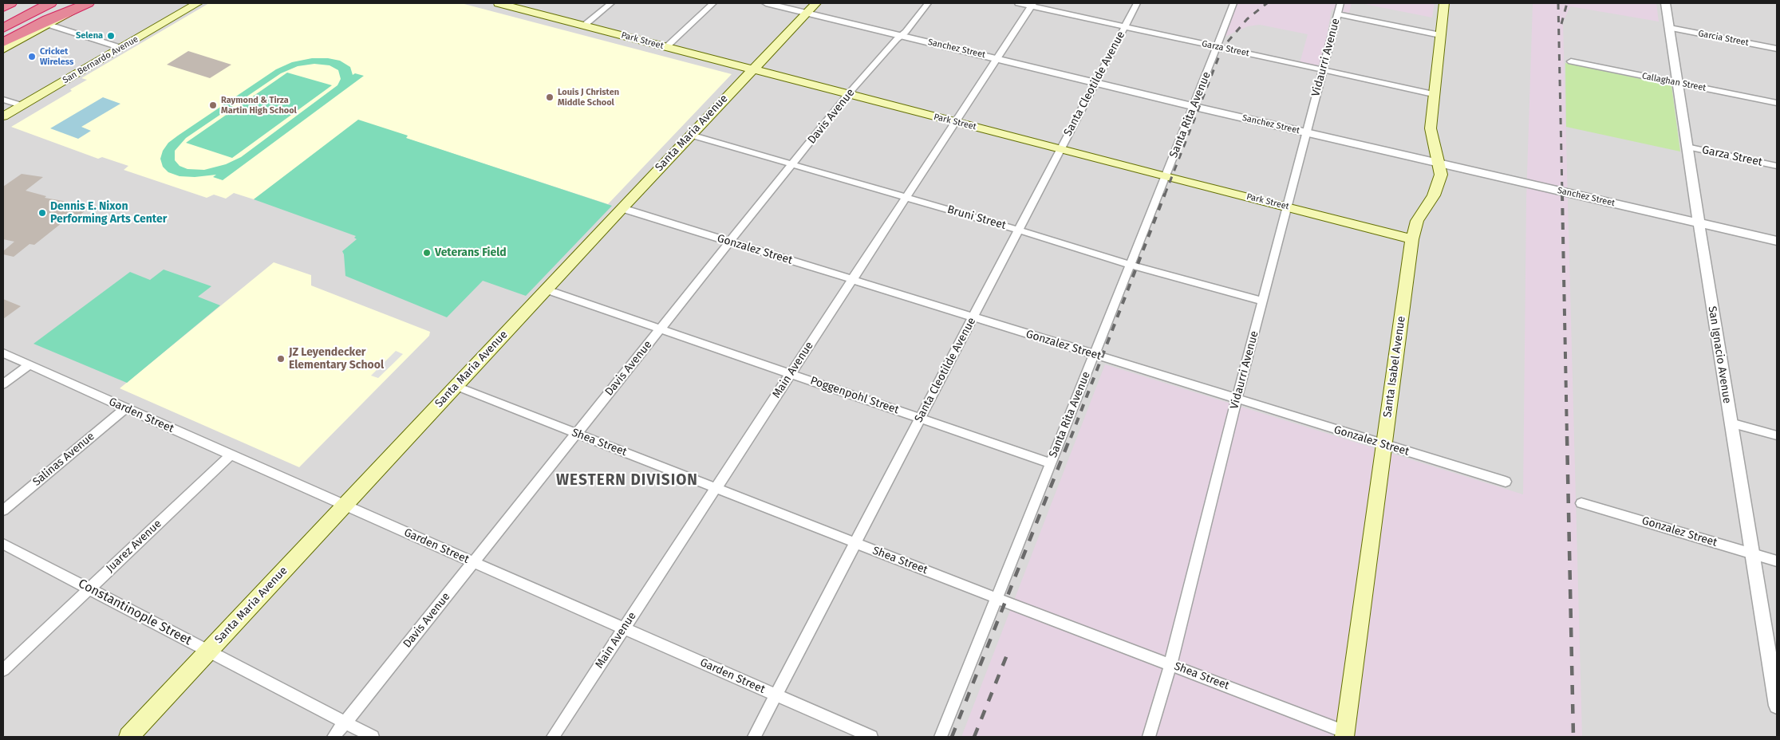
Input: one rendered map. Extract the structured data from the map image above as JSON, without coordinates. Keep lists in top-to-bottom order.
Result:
{
  "streets": {
    "main road": [
      "Park Street",
      "San Bernardo Avenue",
      "Santa Maria Avenue",
      "Santa Isabel Avenue"
    ],
    "street": [
      "Garcia Street",
      "Sanchez Street",
      "Garza Street",
      "Vidaurri Avenue",
      "Callaghan Street",
      "Santa Cleotilde Avenue",
      "Santa Rita Avenue",
      "Davis Avenue",
      "Bruni Street",
      "Gonzalez Street",
      "San Ignacio Avenue",
      "Main Avenue",
      "Poggenpohl Street",
      "Garden Street",
      "Shea Street",
      "Salinas Avenue",
      "Juarez Avenue",
      "Constantinople Street"
    ]
  },
  "crossings": [
    ["Garcia Street", "San Ignacio Avenue"],
    ["Park Street", "Vidaurri Avenue"],
    ["Park Street", "Santa Cleotilde Avenue"],
    ["Park Street", "Santa Rita Avenue"],
    ["Park Street", "Davis Avenue"],
    ["Park Street", "Santa Maria Avenue"],
    ["Park Street", "Santa Isabel Avenue"],
    ["Park Street", "Main Avenue"],
    ["Sanchez Street", "Vidaurri Avenue"],
    ["Sanchez Street", "Santa Cleotilde Avenue"],
    ["Sanchez Street", "Santa Rita Avenue"],
    ["Sanchez Street", "Davis Avenue"],
    ["Sanchez Street", "Santa Maria Avenue"],
    ["Sanchez Street", "San Ignacio Avenue"],
    ["Sanchez Street", "Santa Isabel Avenue"],
    ["Sanchez Street", "Main Avenue"],
    ["Garza Street", "Vidaurri Avenue"],
    ["Garza Street", "Santa Cleotilde Avenue"],
    ["Garza Street", "Santa Rita Avenue"],
    ["Garza Street", "San Ignacio Avenue"],
    ["Garza Street", "Santa Isabel Avenue"],
    ["Garza Street", "Main Avenue"],
    ["Vidaurri Avenue", "Bruni Street"],
    ["Vidaurri Avenue", "Gonzalez Street"],
    ["Vidaurri Avenue", "Shea Street"],
    ["Callaghan Street", "San Ignacio Avenue"],
    ["Santa Cleotilde Avenue", "Bruni Street"],
    ["Santa Cleotilde Avenue", "Gonzalez Street"],
    ["Santa Cleotilde Avenue", "Poggenpohl Street"],
    ["Santa Cleotilde Avenue", "Garden Street"],
    ["Santa Cleotilde Avenue", "Shea Street"],
    ["Santa Rita Avenue", "Bruni Street"],
    ["Santa Rita Avenue", "Gonzalez Street"],
    ["Santa Rita Avenue", "Poggenpohl Street"],
    ["Santa Rita Avenue", "Shea Street"],
    ["Davis Avenue", "Bruni Street"],
    ["Davis Avenue", "Gonzalez Street"],
    ["Davis Avenue", "Poggenpohl Street"],
    ["Davis Avenue", "Garden Street"],
    ["Davis Avenue", "Shea Street"],
    ["Davis Avenue", "Constantinople Street"],
    ["Santa Maria Avenue", "Bruni Street"],
    ["Santa Maria Avenue", "Gonzalez Street"],
    ["Santa Maria Avenue", "Poggenpohl Street"],
    ["Santa Maria Avenue", "Garden Street"],
    ["Santa Maria Avenue", "Shea Street"],
    ["Santa Maria Avenue", "Constantinople Street"],
    ["Bruni Street", "Main Avenue"],
    ["Gonzalez Street", "San Ignacio Avenue"],
    ["Gonzalez Street", "Santa Isabel Avenue"],
    ["Gonzalez Street", "Main Avenue"],
    ["Santa Isabel Avenue", "Shea Street"],
    ["Main Avenue", "Poggenpohl Street"],
    ["Main Avenue", "Garden Street"],
    ["Main Avenue", "Shea Street"],
    ["Garden Street", "Salinas Avenue"],
    ["Garden Street", "Juarez Avenue"],
    ["Juarez Avenue", "Constantinople Street"]
  ],
  "districts": ["WESTERN DIVISION"],
  "places": [
    "Selena",
    "Cricket Wireless",
    "Louis J Christen Middle School",
    "Raymond & Tirza Martin High School",
    "Dennis E. Nixon Performing Arts Center",
    "Veterans Field",
    "JZ Leyendecker Elementary School"
  ]
}
